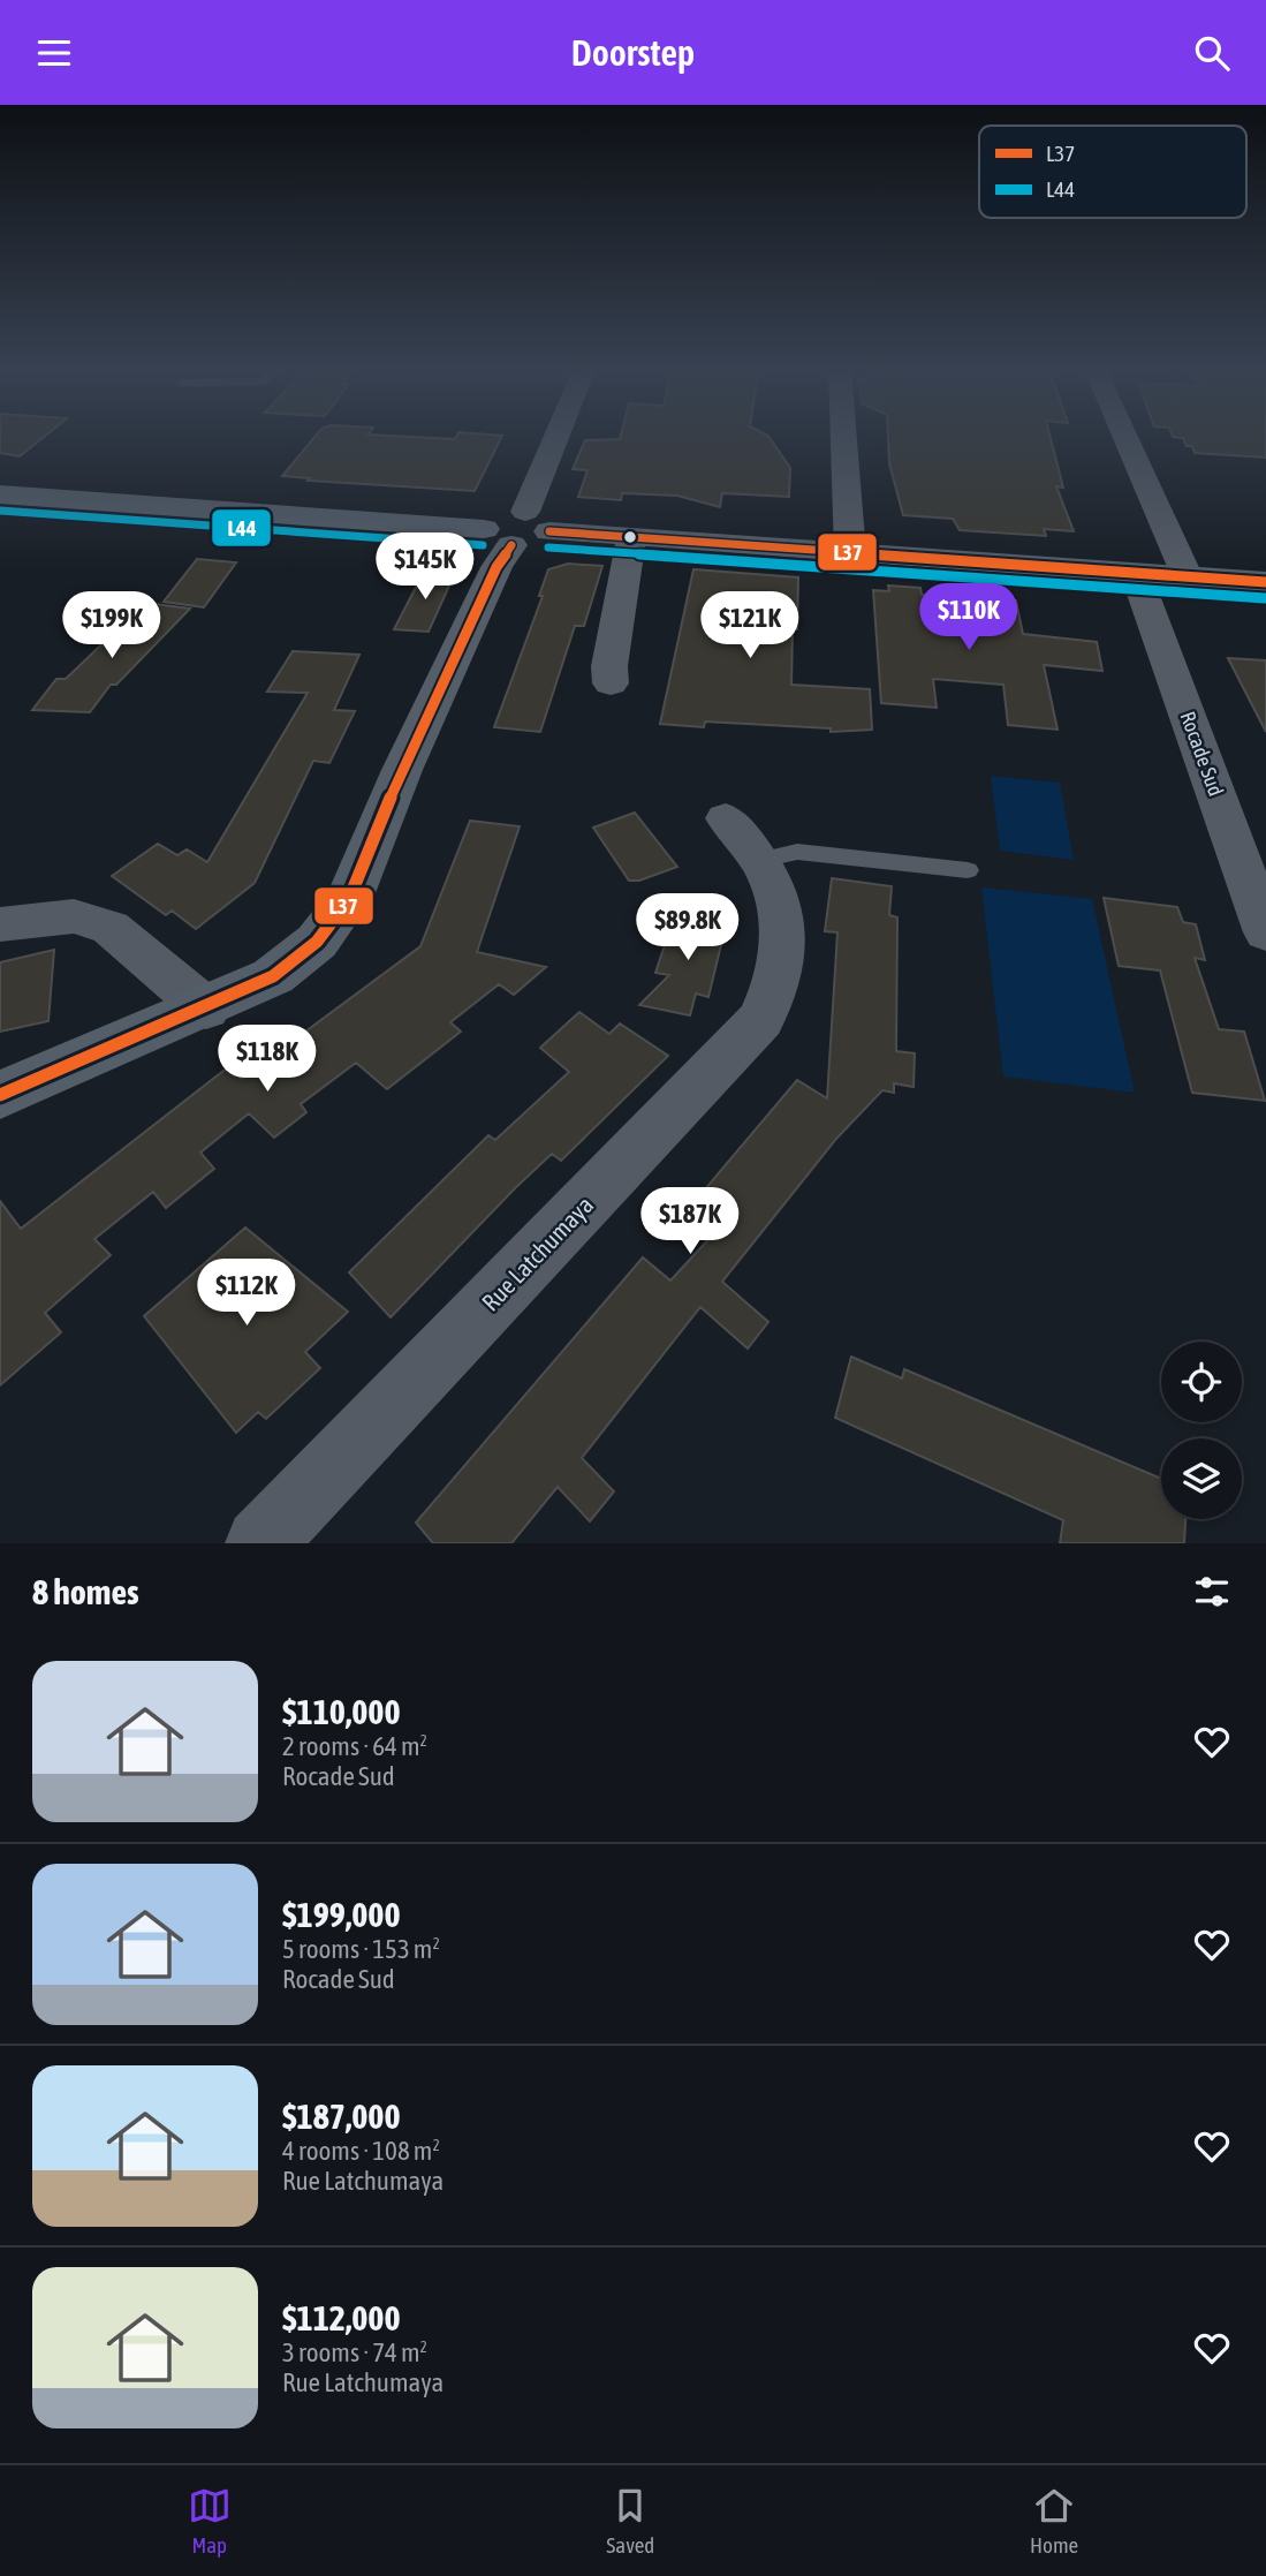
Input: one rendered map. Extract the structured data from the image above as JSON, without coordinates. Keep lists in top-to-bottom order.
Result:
{
  "streets": {
    "street": ["Rocade Sud", "Rue Latchumaya"]
  },
  "lines": ["transit line L44", "transit line L37"],
  "legend": ["L37", "L44"],
  "page": {
    "header": "Doorstep",
    "price": [
      "$145K",
      "$110K",
      "$199K",
      "$121K",
      "$89.8K",
      "$118K",
      "$187K",
      "$112K"
    ],
    "heading": "8 homes",
    "list": [
      {
        "name": "$110,000",
        "note": "2 rooms · 64 m² · Rocade Sud"
      },
      {
        "name": "$199,000",
        "note": "5 rooms · 153 m² · Rocade Sud"
      },
      {
        "name": "$187,000",
        "note": "4 rooms · 108 m² · Rue Latchumaya"
      },
      {
        "name": "$112,000",
        "note": "3 rooms · 74 m² · Rue Latchumaya"
      }
    ],
    "tabs": ["Map", "Saved", "Home"]
  }
}
